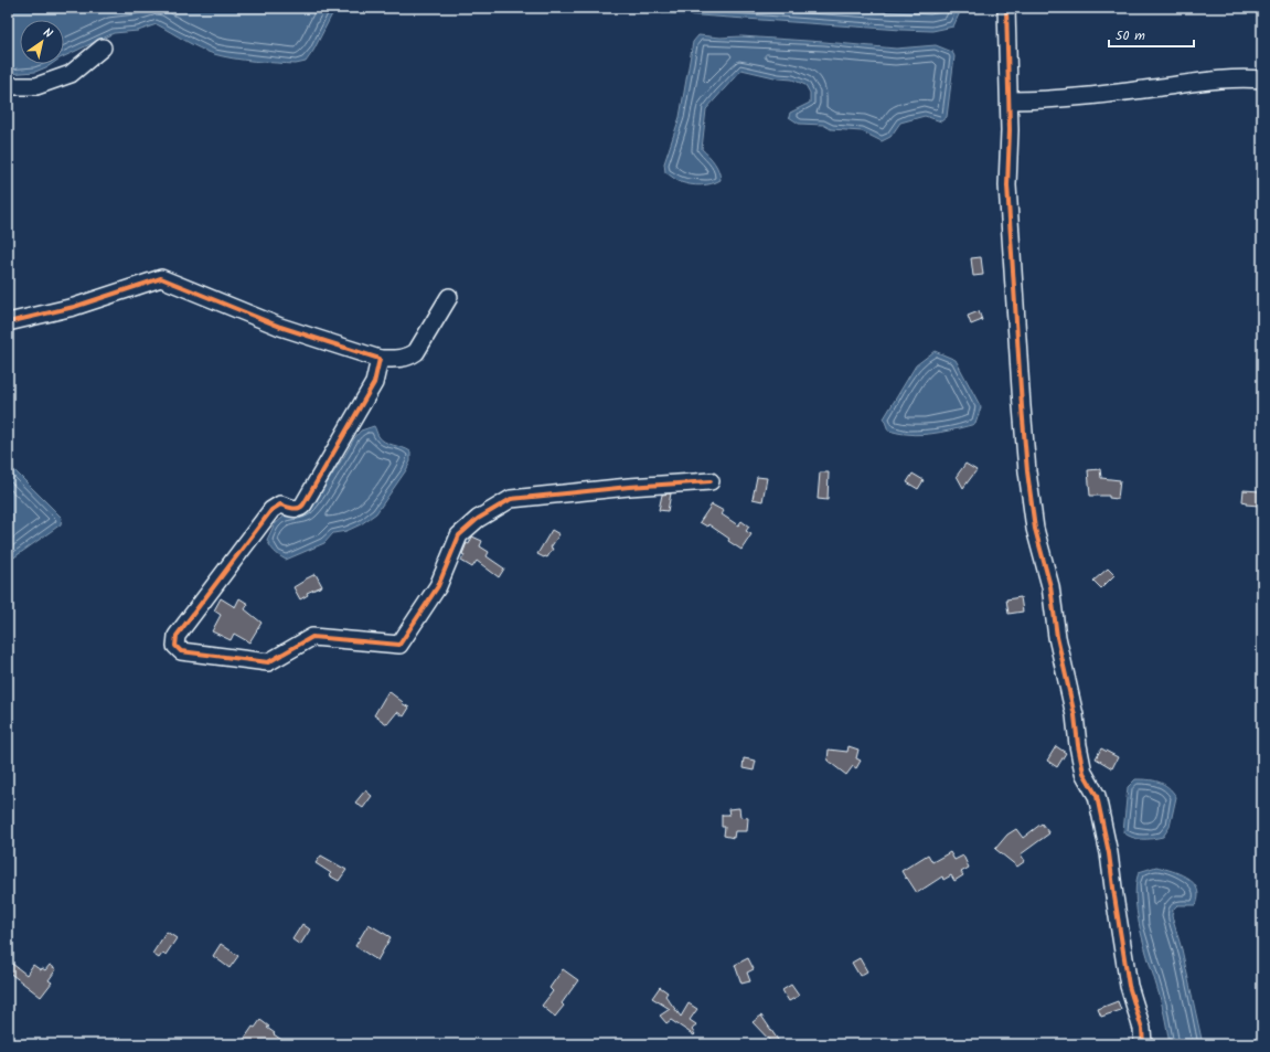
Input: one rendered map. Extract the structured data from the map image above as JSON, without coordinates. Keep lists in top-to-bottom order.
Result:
{
  "scale_bar": "50 m",
  "north": "top right"
}
